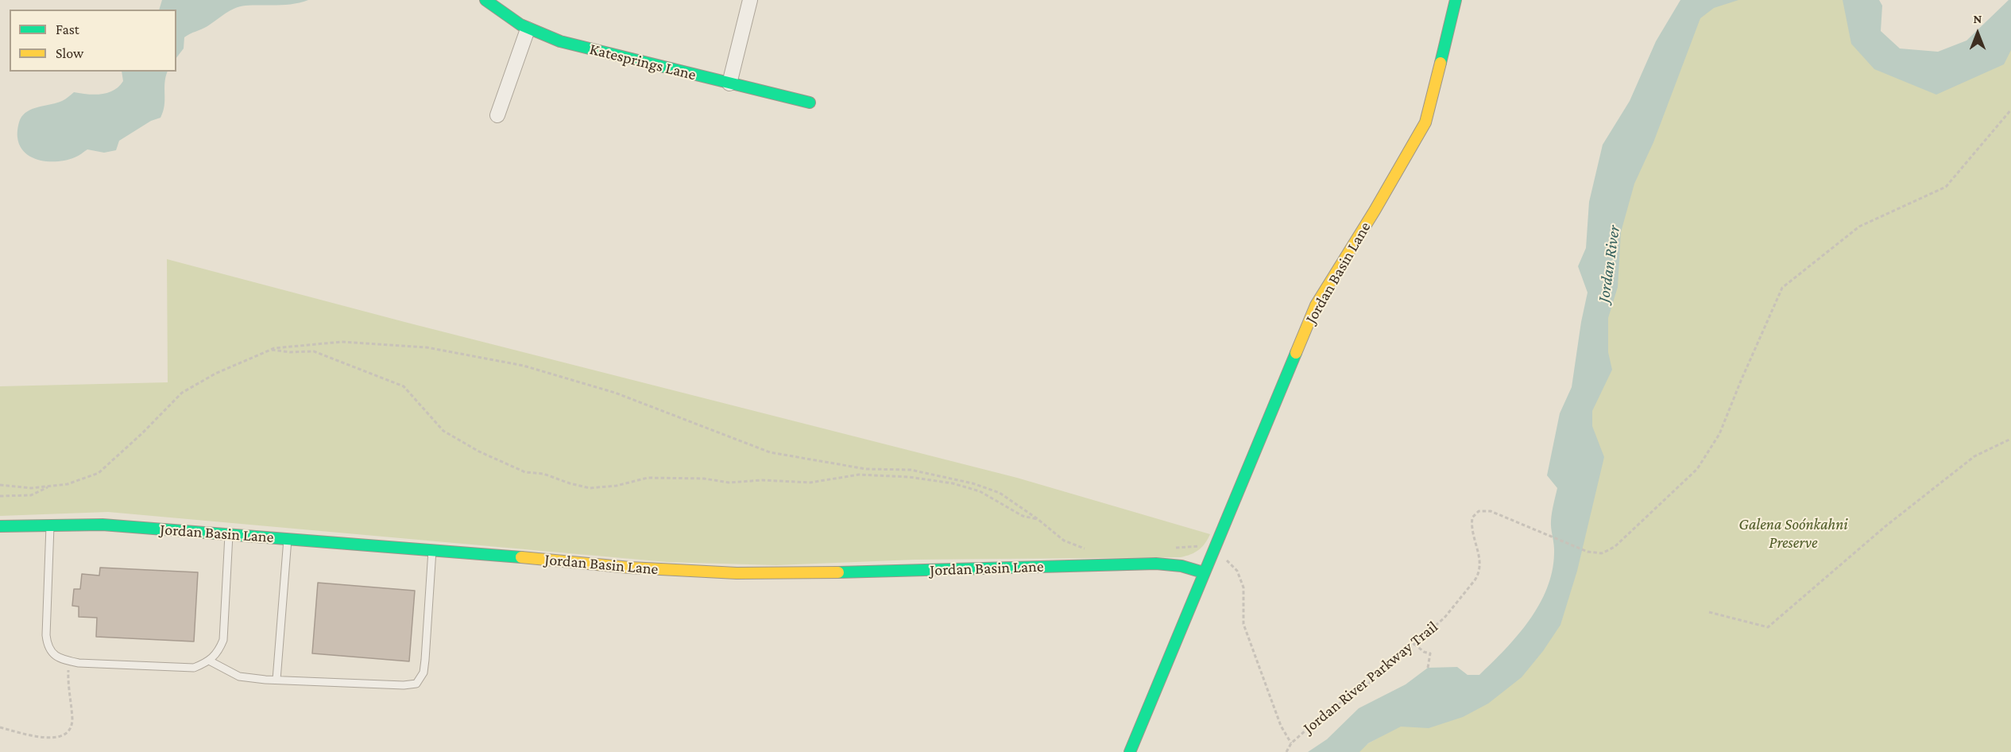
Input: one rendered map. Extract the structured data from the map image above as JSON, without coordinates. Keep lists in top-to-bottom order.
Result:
{
  "streets": {
    "street": ["Katesprings Lane", "Jordan Basin Lane"],
    "path": ["Jordan River Parkway Trail"]
  },
  "water": ["Jordan River"],
  "parks": ["Galena Soónkahni Preserve"],
  "legend": ["Fast", "Slow"],
  "north": "top"
}
